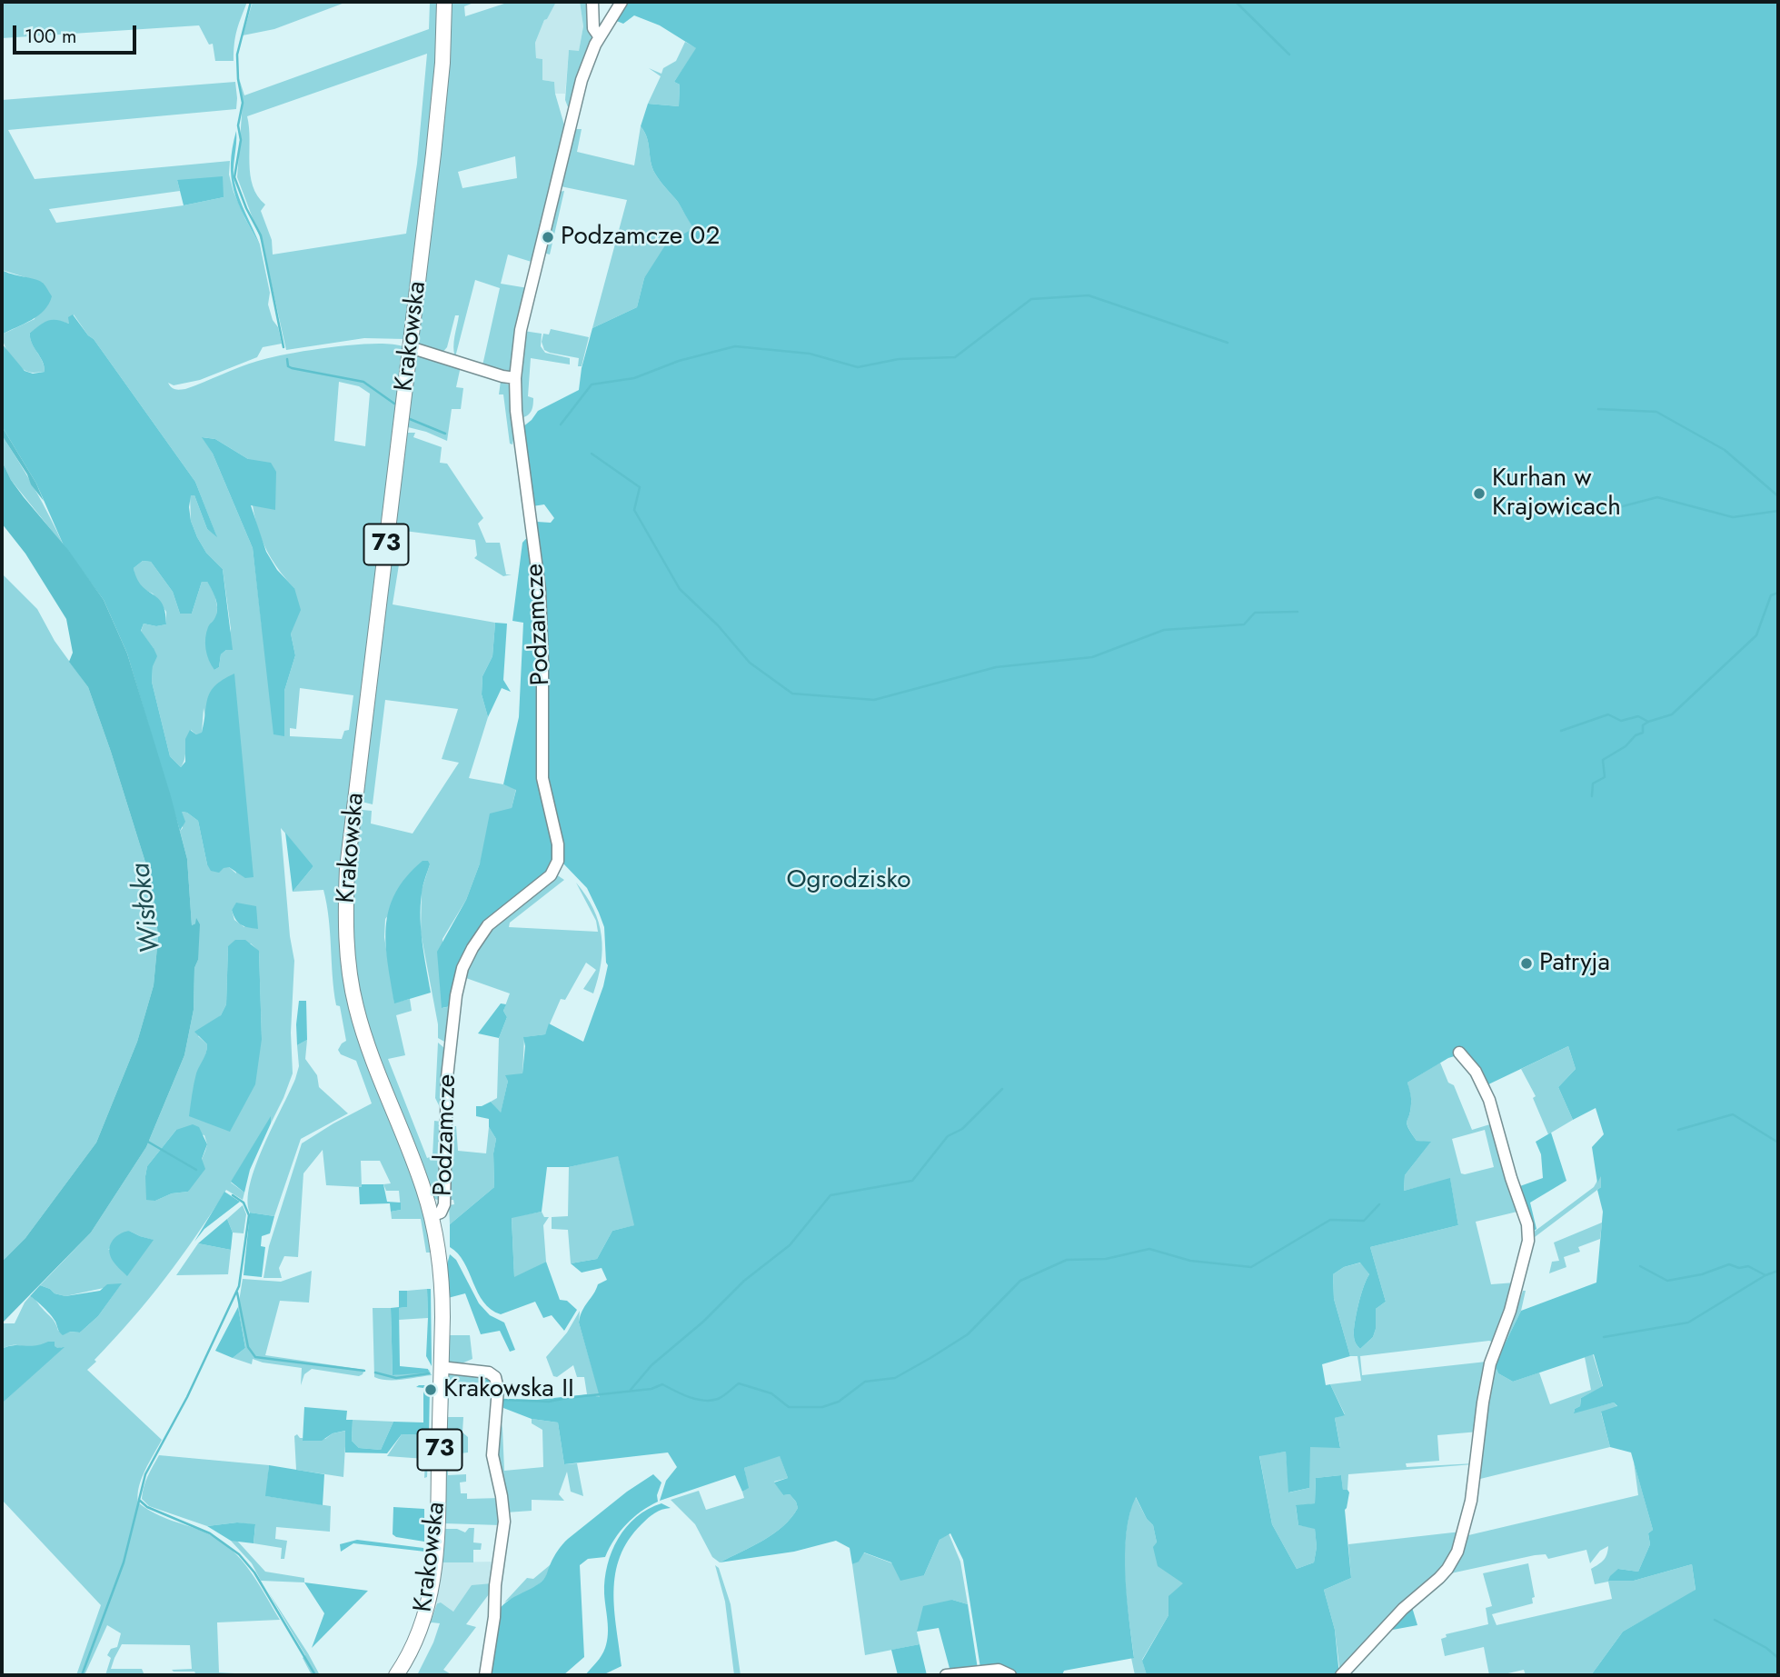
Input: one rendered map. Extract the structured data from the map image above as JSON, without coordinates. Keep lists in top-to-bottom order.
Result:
{
  "streets": {
    "main road": ["Krakowska", "73"],
    "street": ["Podzamcze"]
  },
  "crossings": [
    ["Krakowska", "Podzamcze"]
  ],
  "water": ["Wisłoka"],
  "parks": ["Ogrodzisko"],
  "places": [
    "Podzamcze 02",
    "Kurhan w Krajowicach",
    "Patryja",
    "Krakowska II"
  ],
  "scale_bar": "100 m"
}
